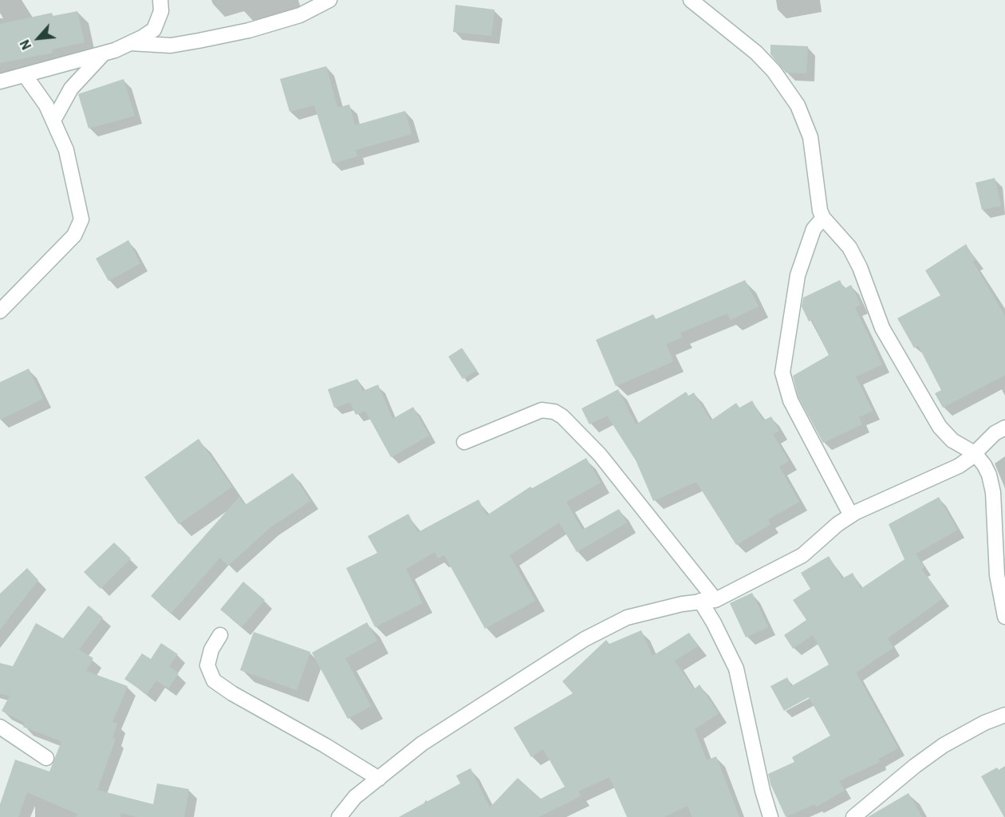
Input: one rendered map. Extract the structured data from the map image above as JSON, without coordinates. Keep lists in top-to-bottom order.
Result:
{
  "north": "bottom left"
}
